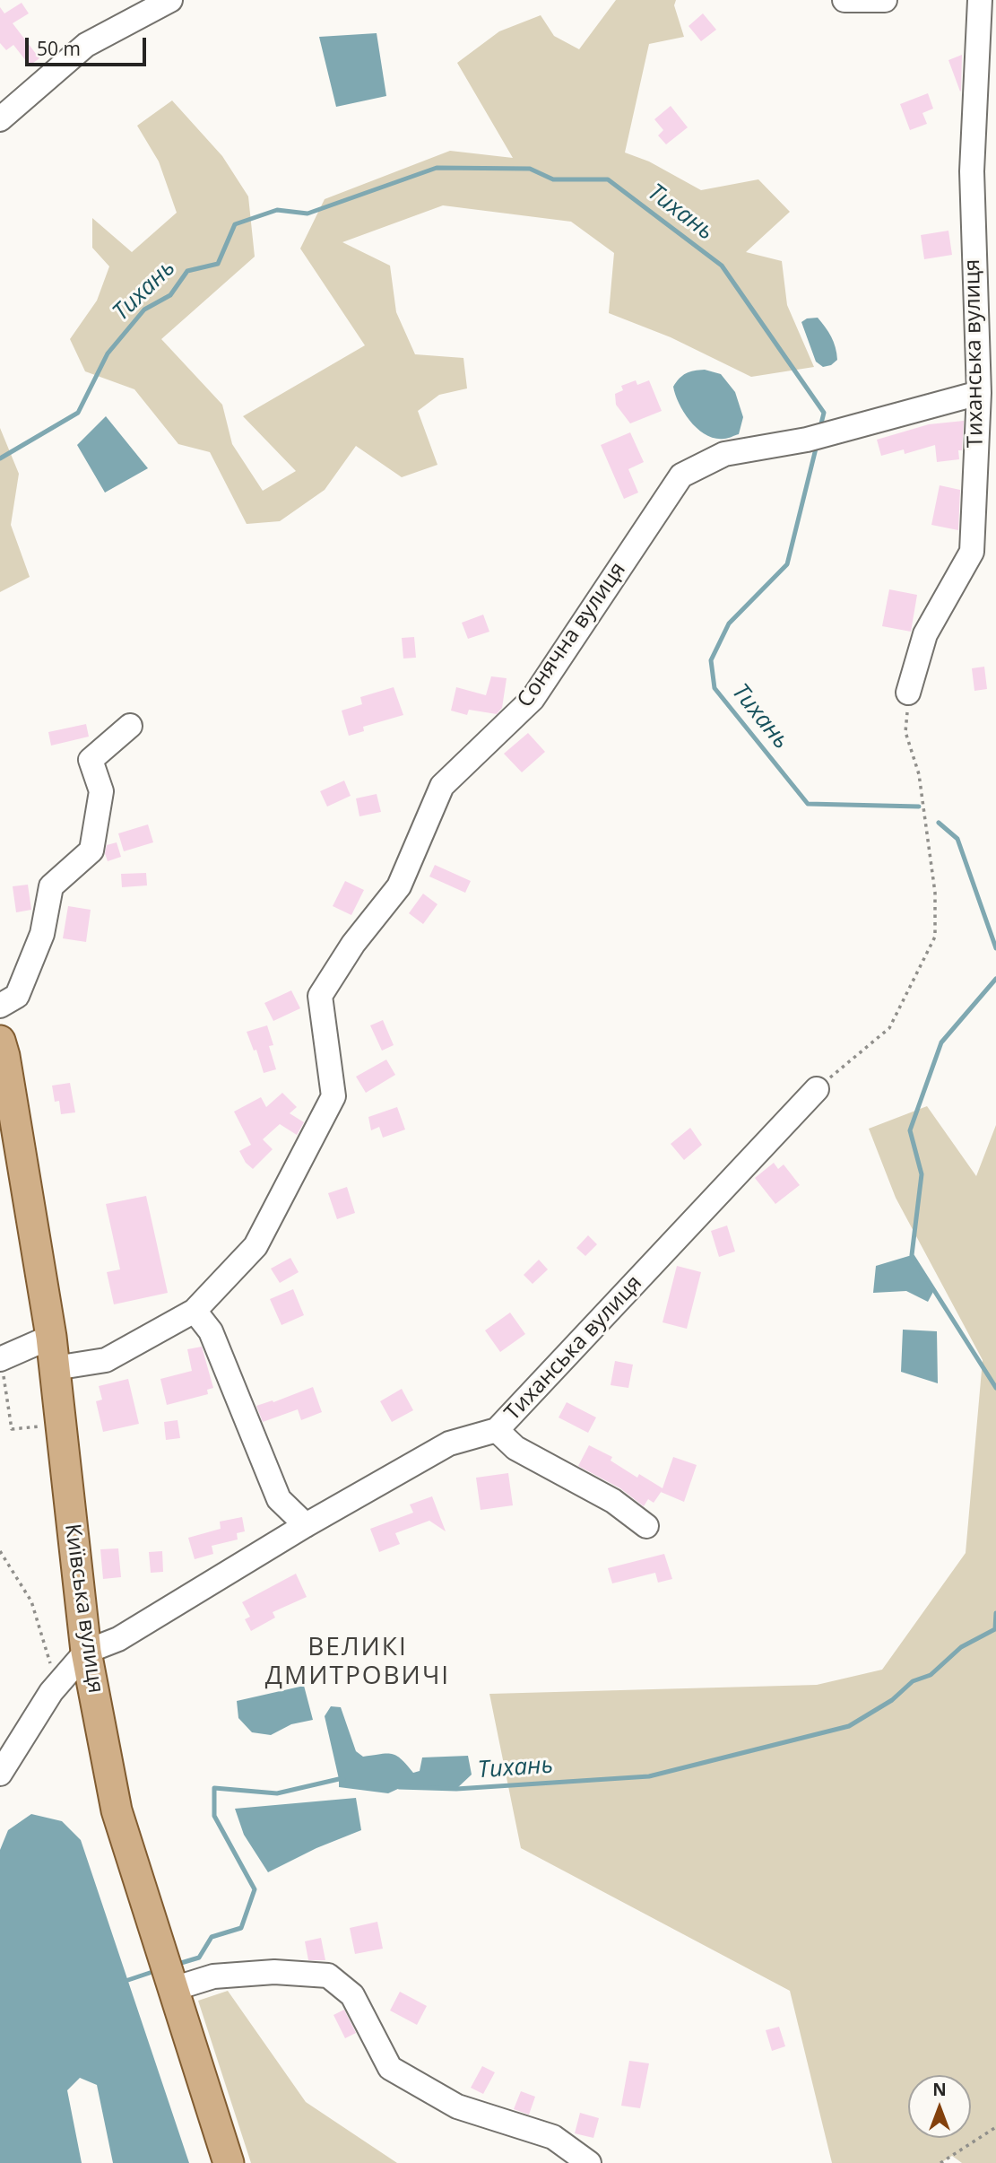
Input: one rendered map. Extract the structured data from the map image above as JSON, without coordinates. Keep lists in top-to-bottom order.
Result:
{
  "streets": {
    "main road": ["Київська вулиця"],
    "street": ["Тиханська вулиця", "Сонячна вулиця"]
  },
  "crossings": [
    ["Тиханська вулиця", "Сонячна вулиця"],
    ["Тиханська вулиця", "Київська вулиця"],
    ["Сонячна вулиця", "Київська вулиця"]
  ],
  "districts": ["ВЕЛИКІ ДМИТРОВИЧІ"],
  "water": ["Тихань"],
  "scale_bar": "50 m",
  "north": "top"
}
